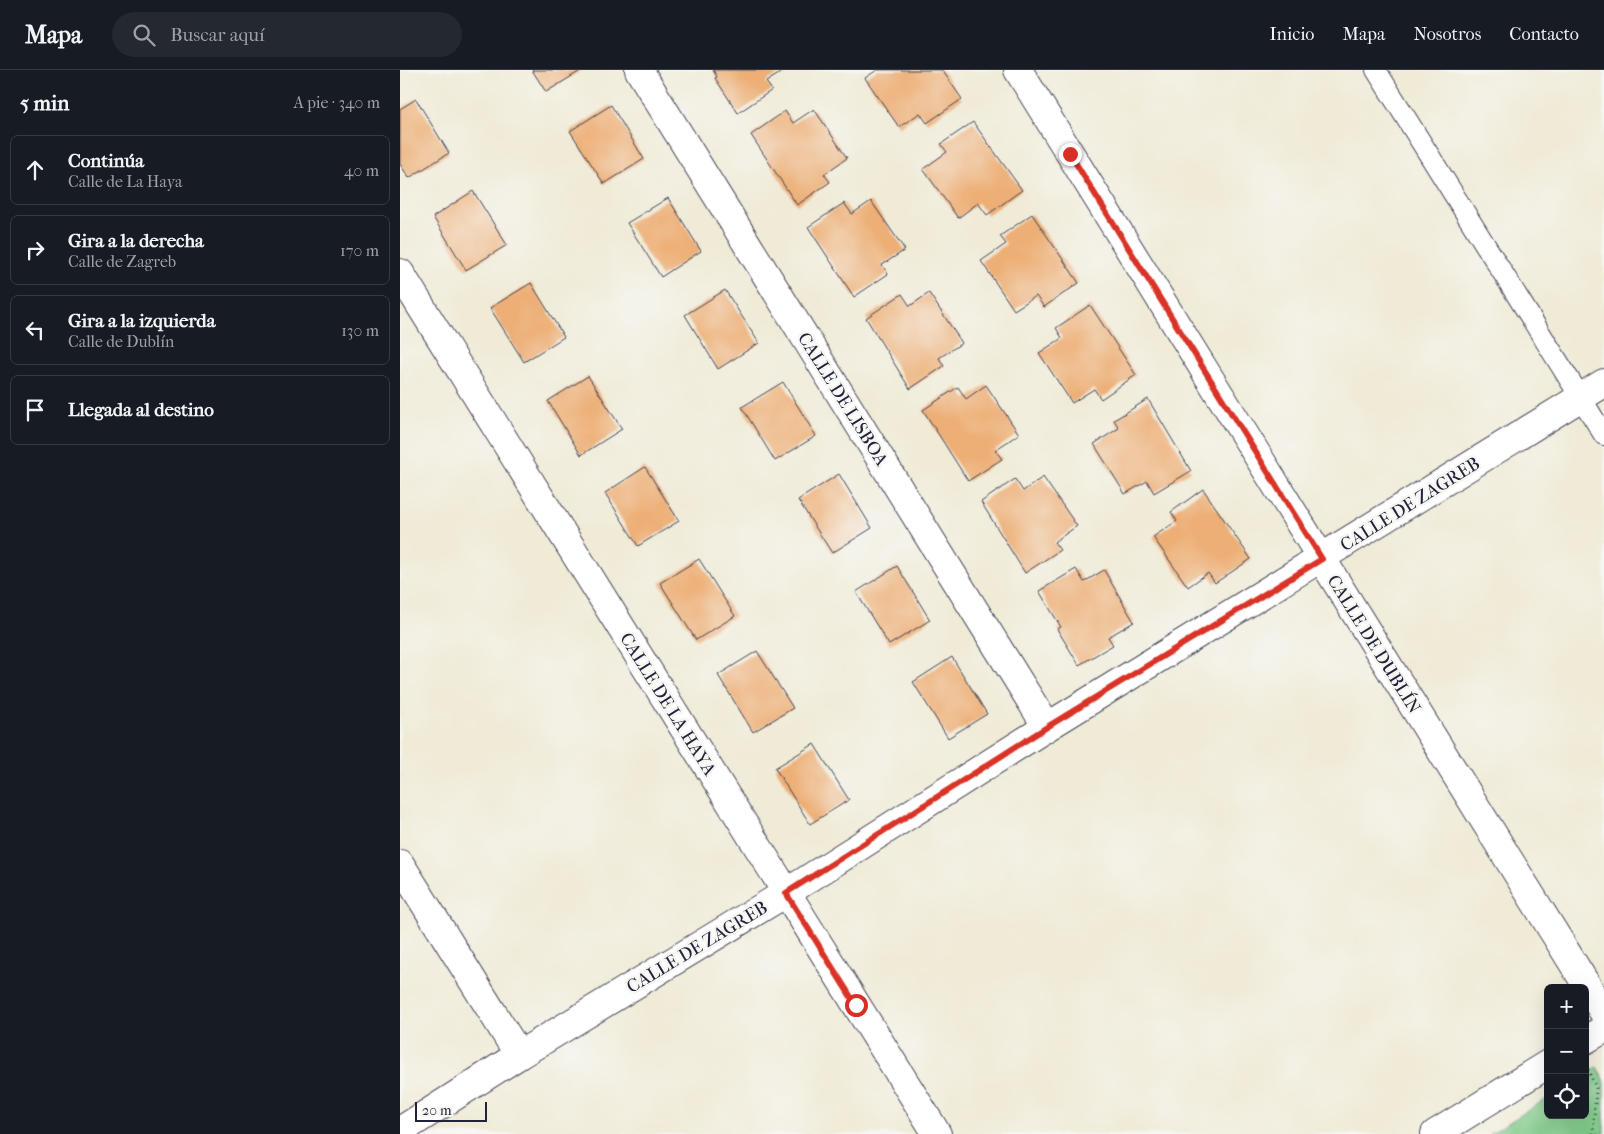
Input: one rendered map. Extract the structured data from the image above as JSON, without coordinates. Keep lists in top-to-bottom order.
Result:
{
  "streets": {
    "street": [
      "CALLE DE LISBOA",
      "CALLE DE ZAGREB",
      "CALLE DE DUBLÍN",
      "CALLE DE LA HAYA"
    ]
  },
  "crossings": [
    ["CALLE DE LISBOA", "CALLE DE ZAGREB"],
    ["CALLE DE ZAGREB", "CALLE DE DUBLÍN"],
    ["CALLE DE ZAGREB", "CALLE DE LA HAYA"]
  ],
  "scale_bar": "20 m",
  "page": {
    "header": "Mapa",
    "search": "Buscar aquí",
    "nav": [
      "Inicio",
      "Mapa",
      "Nosotros",
      "Contacto"
    ],
    "heading": ["5 min", "A pie · 340 m"],
    "list": [
      ["Continúa", "Calle de La Haya", "40 m"],
      ["Gira a la derecha", "Calle de Zagreb", "170 m"],
      ["Gira a la izquierda", "Calle de Dublín", "130 m"],
      "Llegada al destino"
    ],
    "map_buttons": ["+", "−"],
    "scale": "20 m"
  }
}
